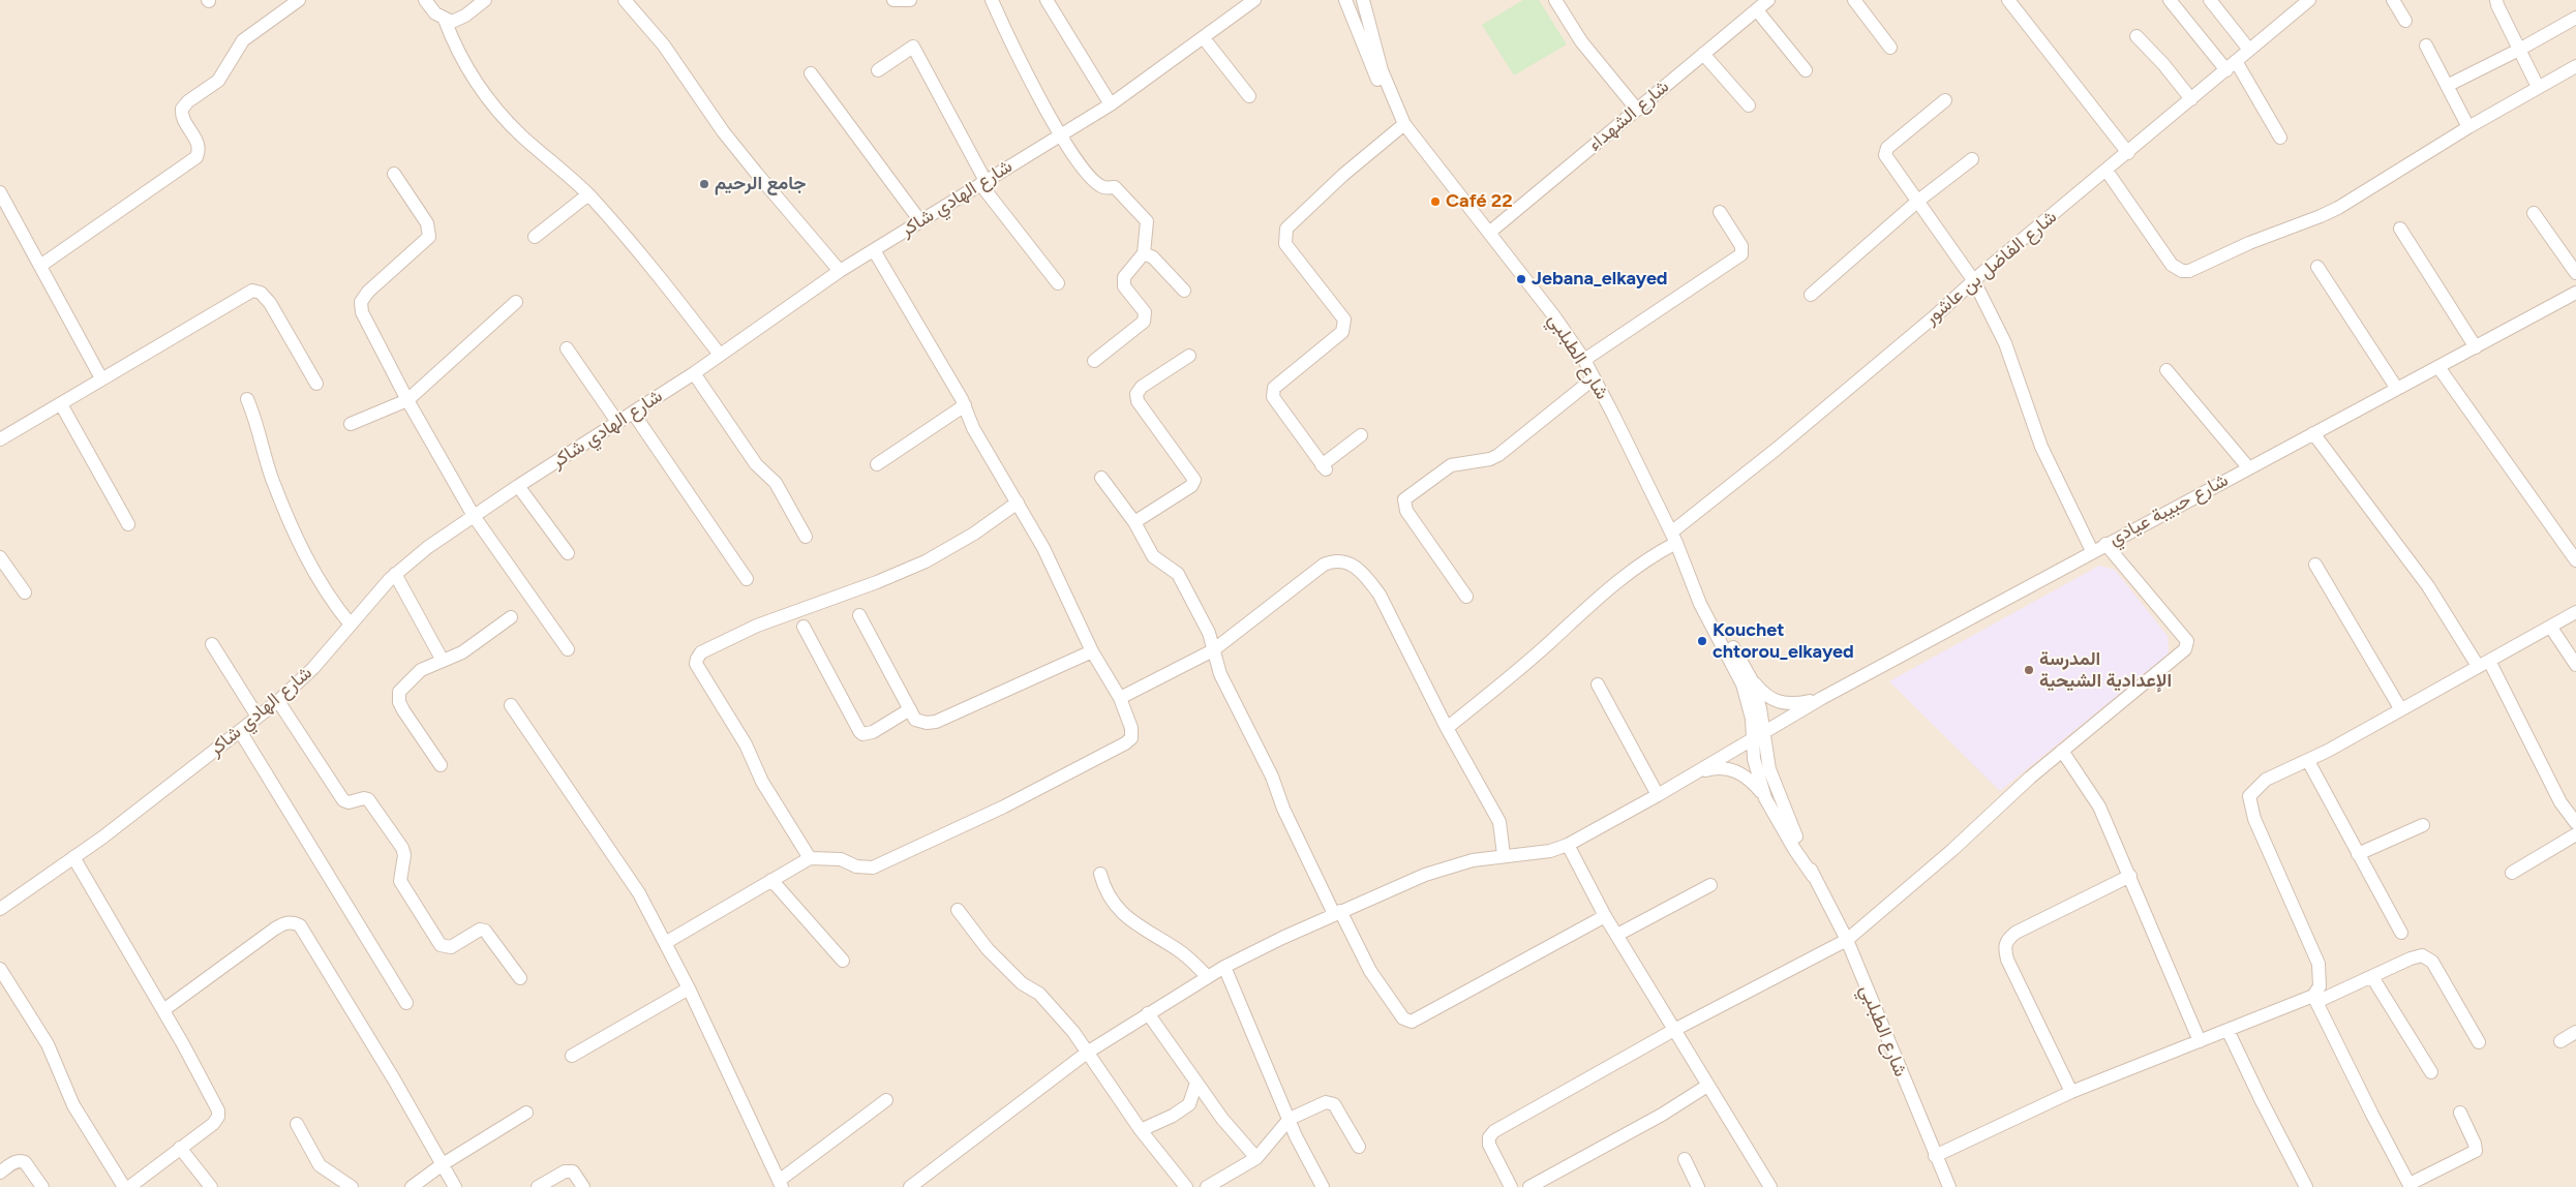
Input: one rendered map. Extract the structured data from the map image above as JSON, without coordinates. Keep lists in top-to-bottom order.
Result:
{
  "streets": {
    "street": [
      "شارع الشهداء",
      "شارع الهادي شاكر",
      "شارع الفاضل بن عاشور",
      "شارع الطبلبي",
      "شارع حبيبة عيادي"
    ]
  },
  "crossings": [
    ["شارع الشهداء", "شارع الطبلبي"],
    ["شارع الفاضل بن عاشور", "شارع الطبلبي"],
    ["شارع الطبلبي", "شارع حبيبة عيادي"]
  ],
  "places": [
    "جامع الرحيم",
    "Café 22",
    "Jebana_elkayed",
    "Kouchet chtorou_elkayed",
    "المدرسة الإعدادية الشيحية"
  ]
}
